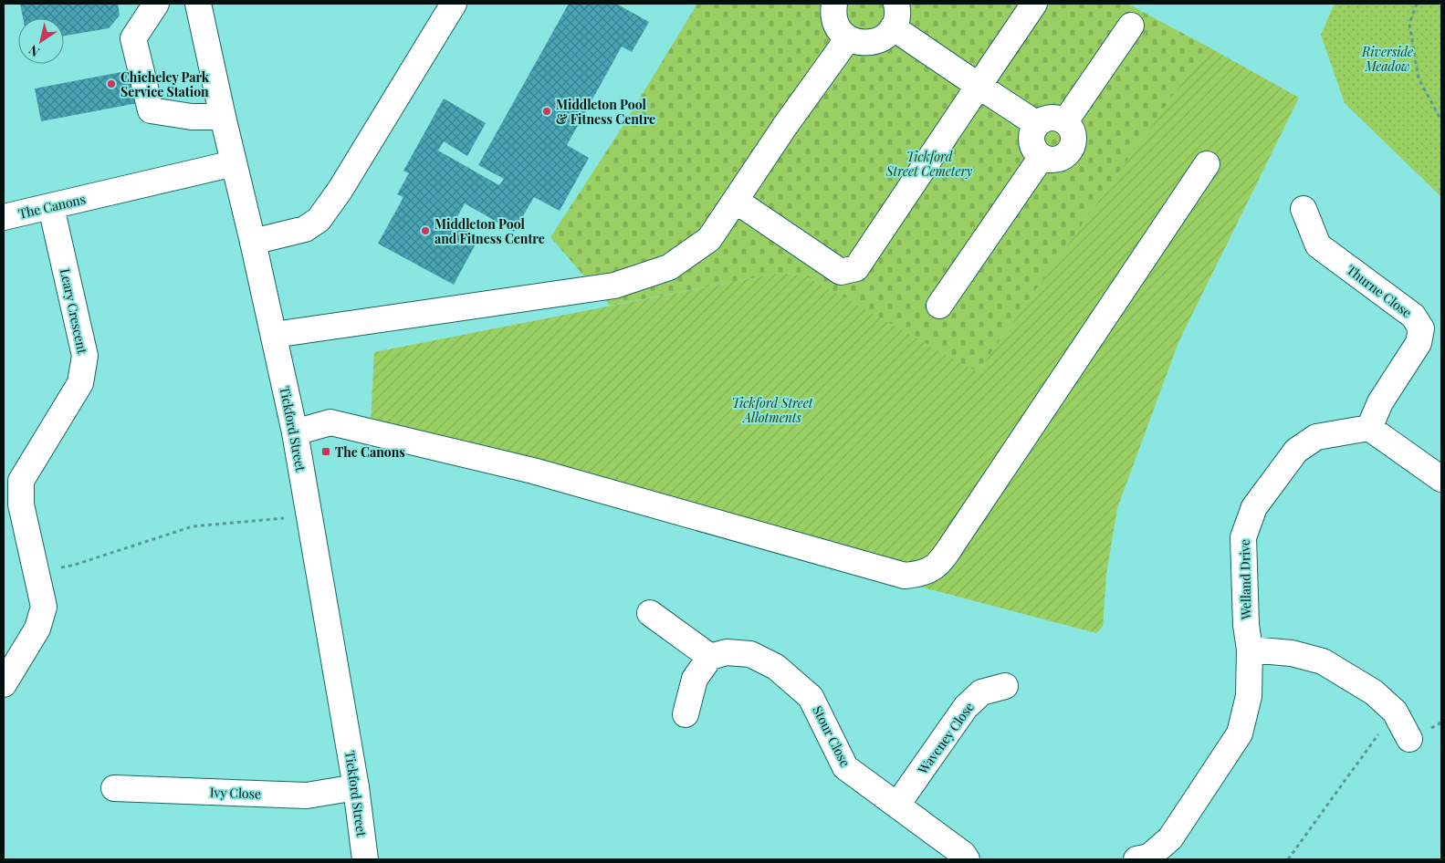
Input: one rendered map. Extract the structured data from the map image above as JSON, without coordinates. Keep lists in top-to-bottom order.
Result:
{
  "streets": {
    "street": [
      "The Canons",
      "Thurne Close",
      "Leary Crescent",
      "Tickford Street",
      "Welland Drive",
      "Stour Close",
      "Waveney Close",
      "Ivy Close"
    ]
  },
  "crossings": [
    ["The Canons", "Leary Crescent"],
    ["The Canons", "Tickford Street"],
    ["Thurne Close", "Welland Drive"],
    ["Tickford Street", "Ivy Close"],
    ["Stour Close", "Waveney Close"]
  ],
  "parks": ["Riverside Meadow", "Tickford Street Cemetery", "Tickford Street Allotments"],
  "places": {
    "other": ["Chicheley Park Service Station", "Middleton Pool & Fitness Centre", "Middleton Pool and Fitness Centre"],
    "transit": ["The Canons"]
  },
  "north": "bottom left"
}
